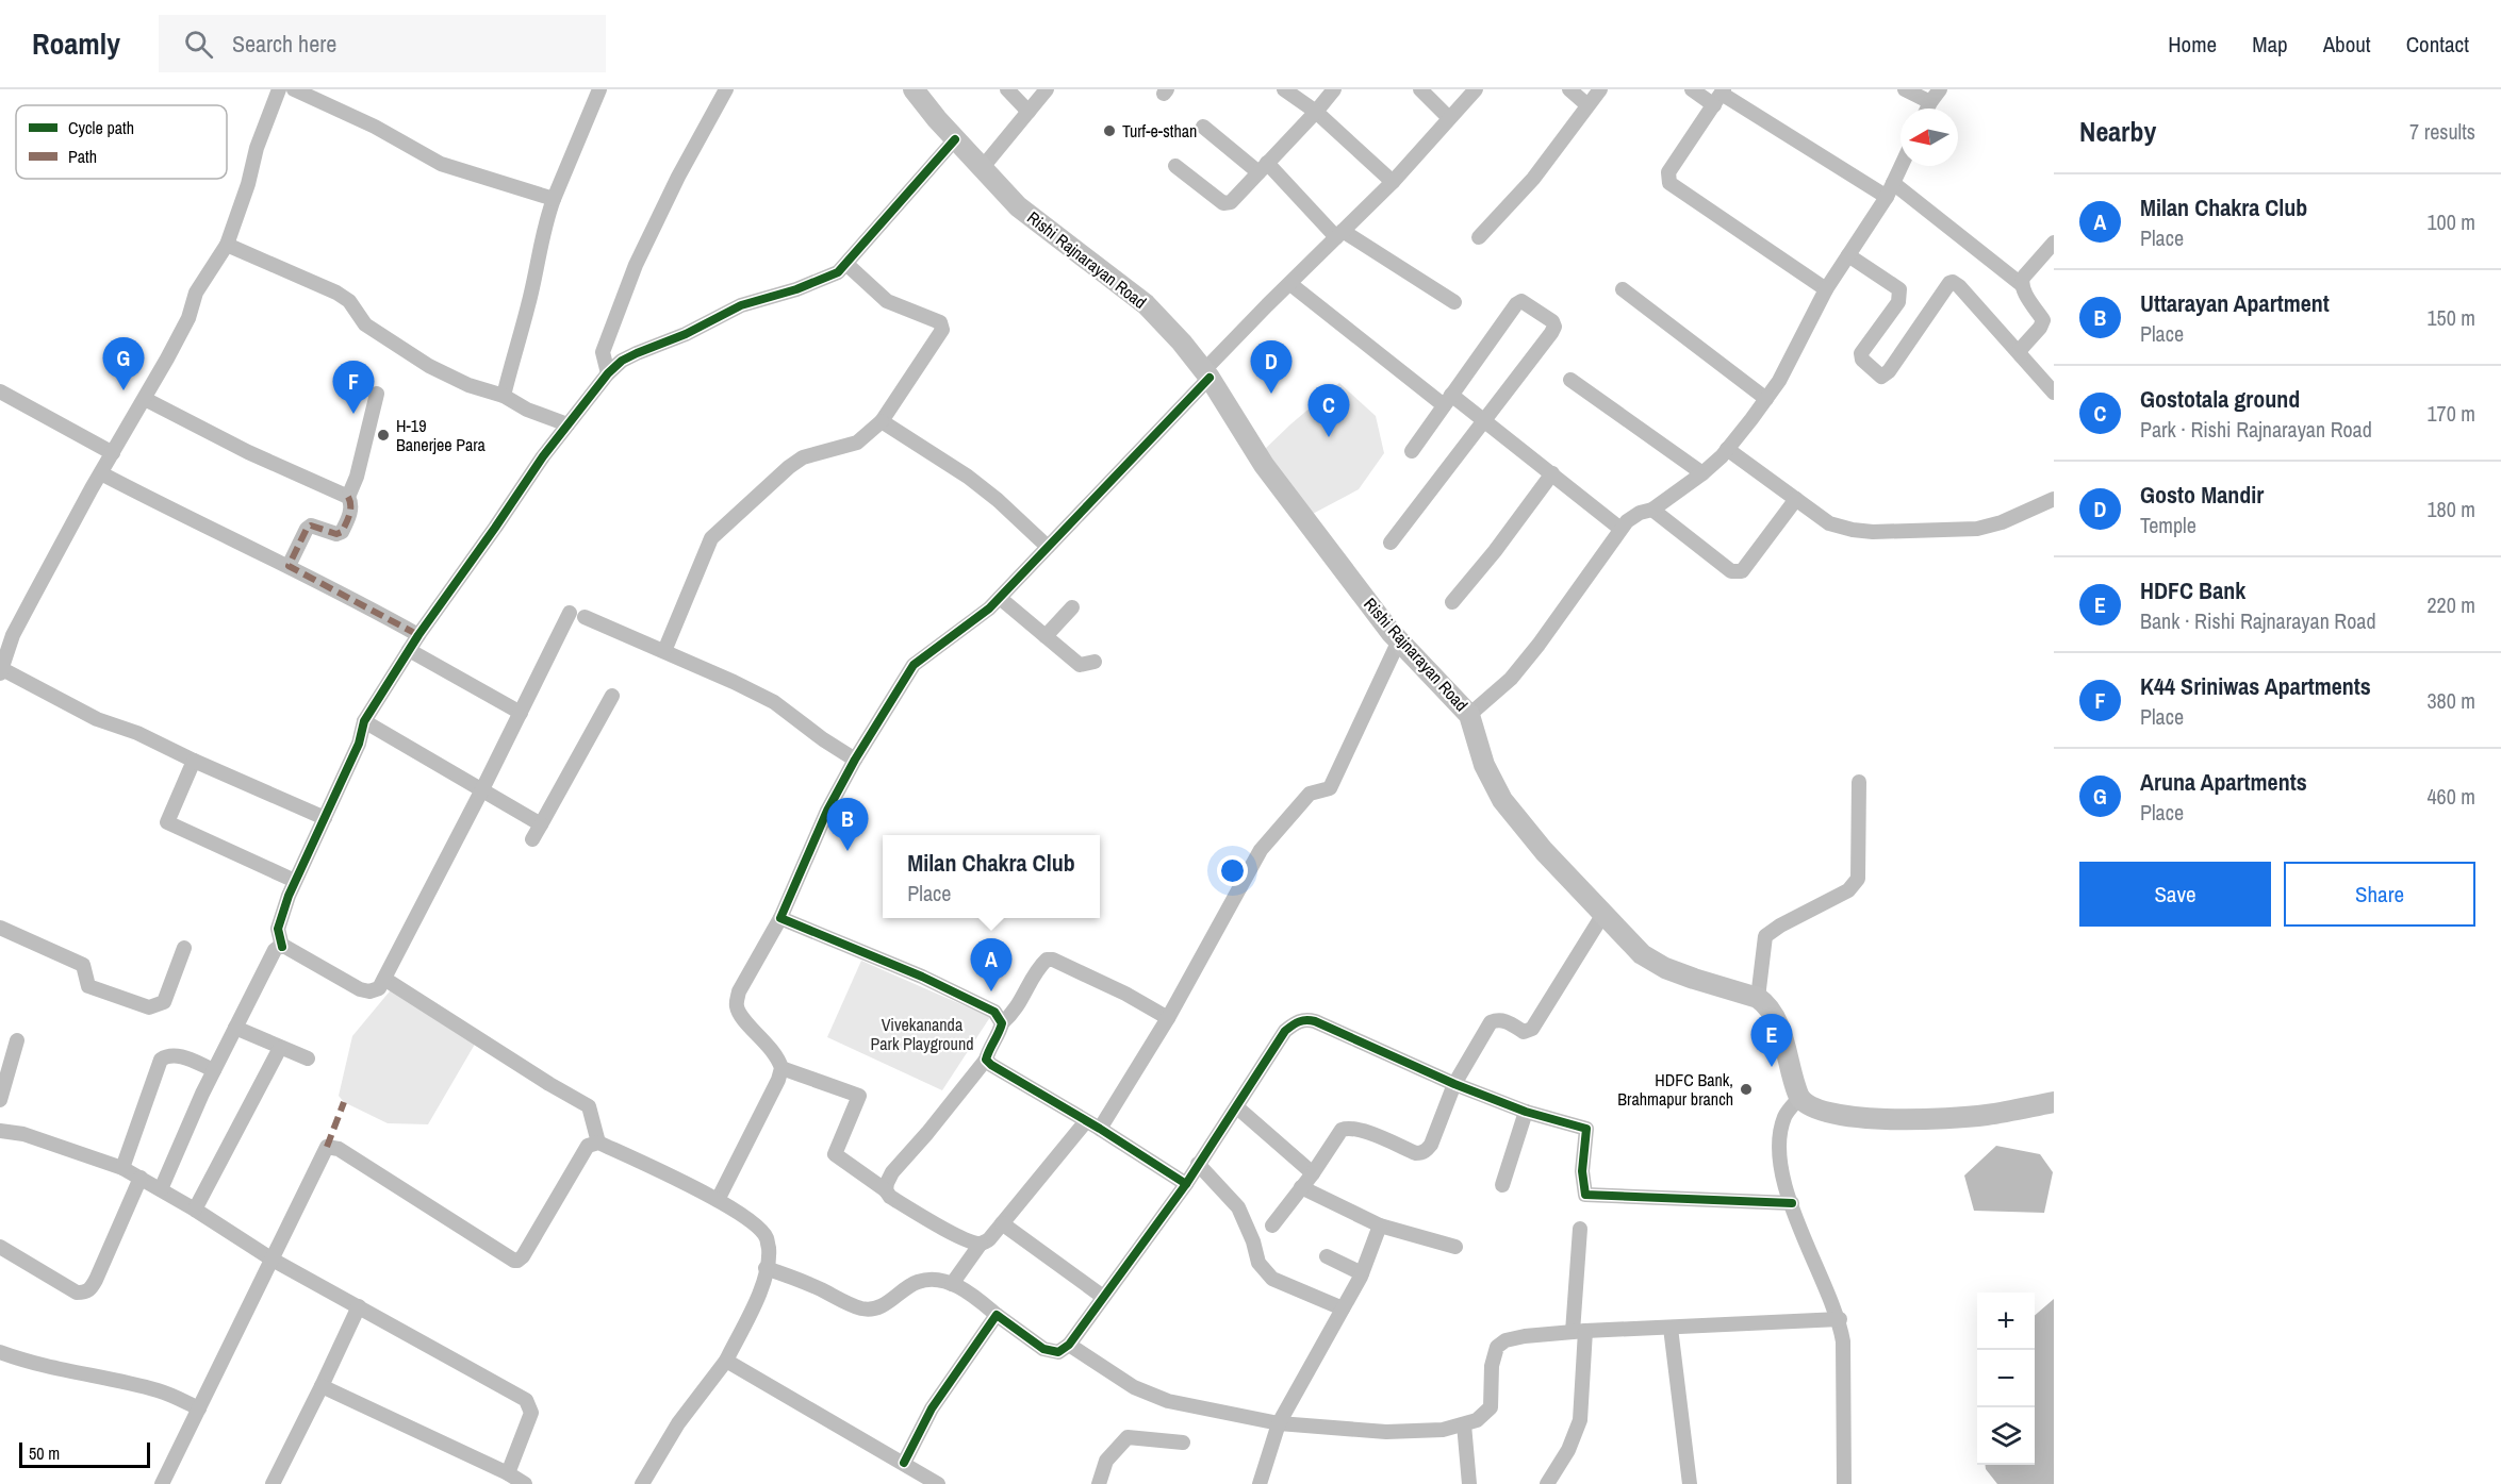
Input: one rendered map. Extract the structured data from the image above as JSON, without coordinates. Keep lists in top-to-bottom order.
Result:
{
  "streets": {
    "main road": ["Rishi Rajnarayan Road"]
  },
  "parks": ["Vivekananda Park Playground"],
  "places": ["Turf-e-sthan", "H-19 Banerjee Para", "HDFC Bank, Brahmapur branch"],
  "legend": ["Cycle path", "Path"],
  "scale_bar": "50 m",
  "north": "left",
  "page": {
    "header": "Roamly",
    "search": "Search here",
    "nav": [
      "Home",
      "Map",
      "About",
      "Contact"
    ],
    "heading": ["Nearby", "7 results"],
    "list": [
      {
        "mark": "A",
        "name": "Milan Chakra Club",
        "note": "Place",
        "value": "100 m"
      },
      {
        "mark": "B",
        "name": "Uttarayan Apartment",
        "note": "Place",
        "value": "150 m"
      },
      {
        "mark": "C",
        "name": "Gostotala ground",
        "note": "Park · Rishi Rajnarayan Road",
        "value": "170 m"
      },
      {
        "mark": "D",
        "name": "Gosto Mandir",
        "note": "Temple",
        "value": "180 m"
      },
      {
        "mark": "E",
        "name": "HDFC Bank",
        "note": "Bank · Rishi Rajnarayan Road",
        "value": "220 m"
      },
      {
        "mark": "F",
        "name": "K44 Sriniwas Apartments",
        "note": "Place",
        "value": "380 m"
      },
      {
        "mark": "G",
        "name": "Aruna Apartments",
        "note": "Place",
        "value": "460 m"
      }
    ],
    "pins": [
      "G",
      "D",
      "F",
      "C",
      "B",
      "A",
      "E"
    ],
    "popup": ["Milan Chakra Club", "Place"],
    "buttons": ["Save", "Share"],
    "map_buttons": ["+", "−"],
    "scale": "50 m"
  }
}
